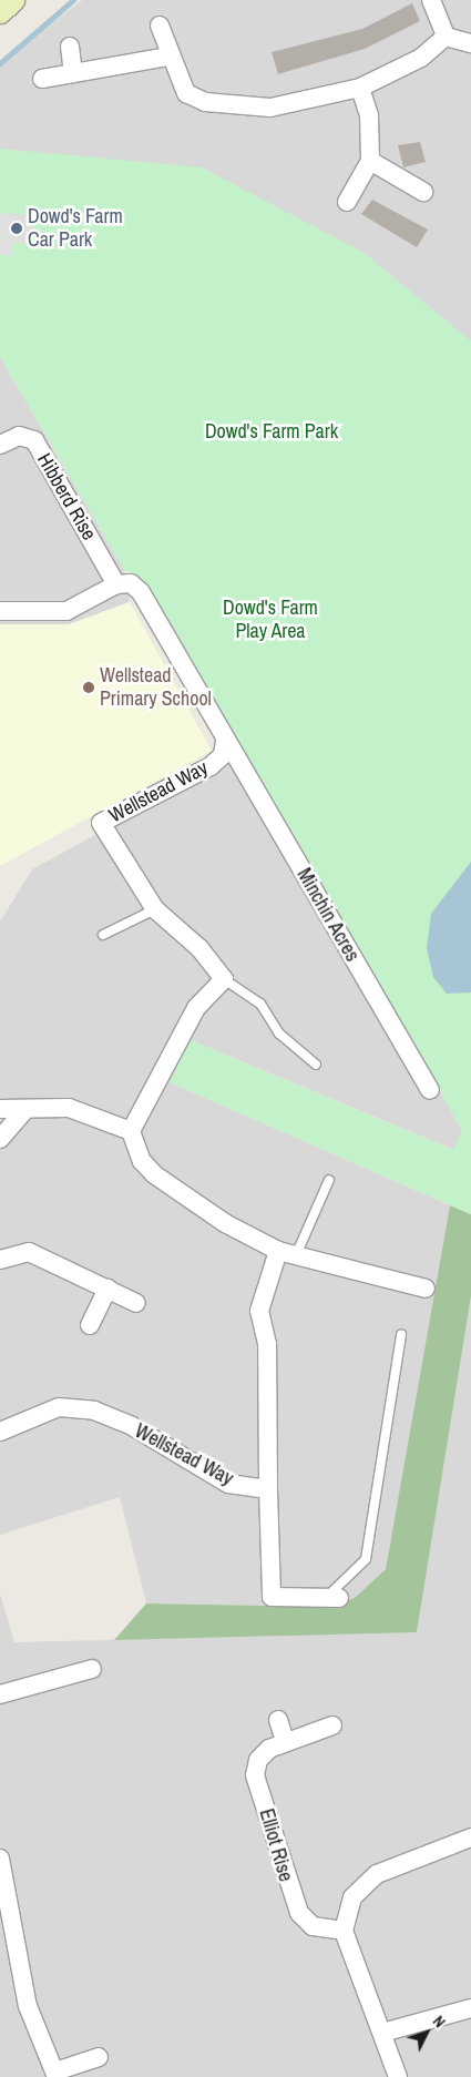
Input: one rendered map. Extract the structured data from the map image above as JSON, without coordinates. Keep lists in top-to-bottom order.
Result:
{
  "streets": {
    "street": [
      "Hibberd Rise",
      "Wellstead Way",
      "Minchin Acres",
      "Elliot Rise"
    ]
  },
  "crossings": [
    ["Hibberd Rise", "Wellstead Way"],
    ["Wellstead Way", "Minchin Acres"]
  ],
  "parks": ["Dowd's Farm Park", "Dowd's Farm Play Area"],
  "places": ["Dowd's Farm Car Park", "Wellstead Primary School"],
  "north": "top right"
}
